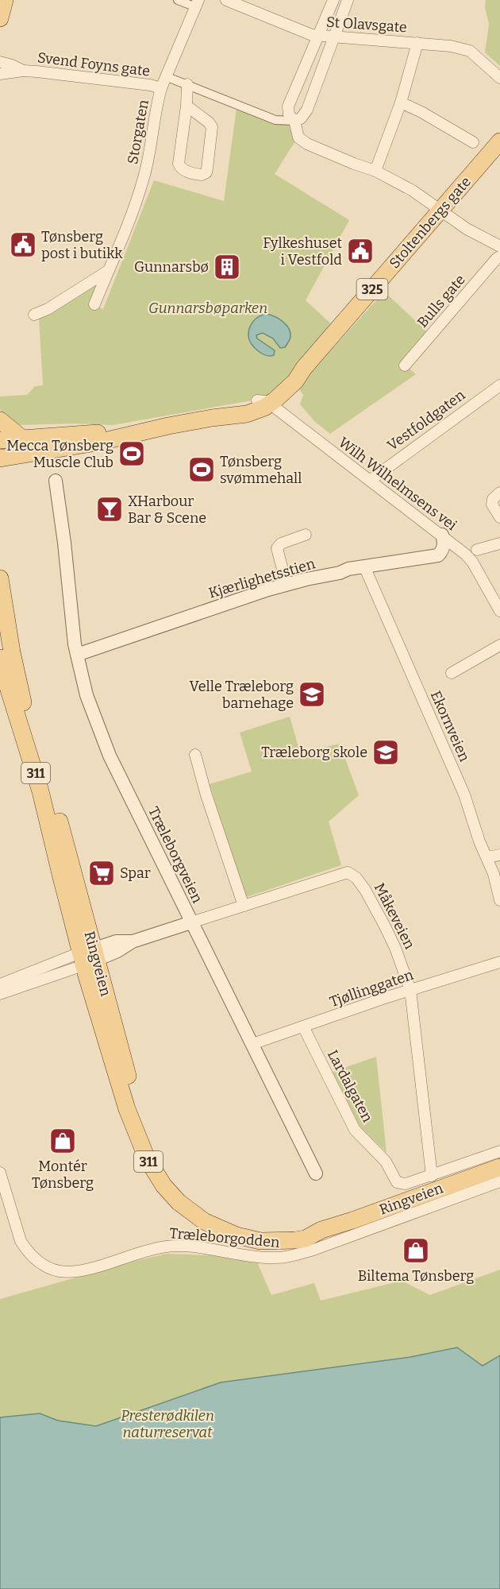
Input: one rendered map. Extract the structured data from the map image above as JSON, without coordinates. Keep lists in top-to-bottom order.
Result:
{
  "streets": {
    "main road": [
      "Stoltenbergs gate",
      "325",
      "311",
      "Ringveien"
    ],
    "street": [
      "St Olavsgate",
      "Svend Foyns gate",
      "Storgaten",
      "Bulls gate",
      "Vestfoldgaten",
      "Wilh Wilhelmsens vei",
      "Kjærlighetsstien",
      "Ekornveien",
      "Træleborgveien",
      "Måkeveien",
      "Tjøllinggaten",
      "Lardalgaten",
      "Træleborgodden"
    ]
  },
  "crossings": [
    ["Svend Foyns gate", "Storgaten"],
    ["Stoltenbergs gate", "Wilh Wilhelmsens vei"],
    ["Vestfoldgaten", "Wilh Wilhelmsens vei"],
    ["Wilh Wilhelmsens vei", "Kjærlighetsstien"],
    ["Kjærlighetsstien", "Ekornveien"],
    ["Kjærlighetsstien", "Træleborgveien"],
    ["Træleborgveien", "Måkeveien"],
    ["Træleborgveien", "Tjøllinggaten"],
    ["Måkeveien", "Ringveien"],
    ["Måkeveien", "Tjøllinggaten"],
    ["Måkeveien", "Lardalgaten"],
    ["Tjøllinggaten", "Lardalgaten"]
  ],
  "parks": ["Gunnarsbøparken", "Presterødkilen naturreservat"],
  "places": {
    "public building": ["Tønsberg post i butikk", "Fylkeshuset i Vestfold"],
    "building": ["Gunnarsbø"],
    "sports": ["Mecca Tønsberg Muscle Club", "Tønsberg svømmehall"],
    "bar": ["XHarbour Bar & Scene"],
    "school or university": ["Velle Træleborg barnehage", "Træleborg skole"],
    "supermarket": ["Spar"],
    "shop": ["Montér Tønsberg", "Biltema Tønsberg"]
  }
}
